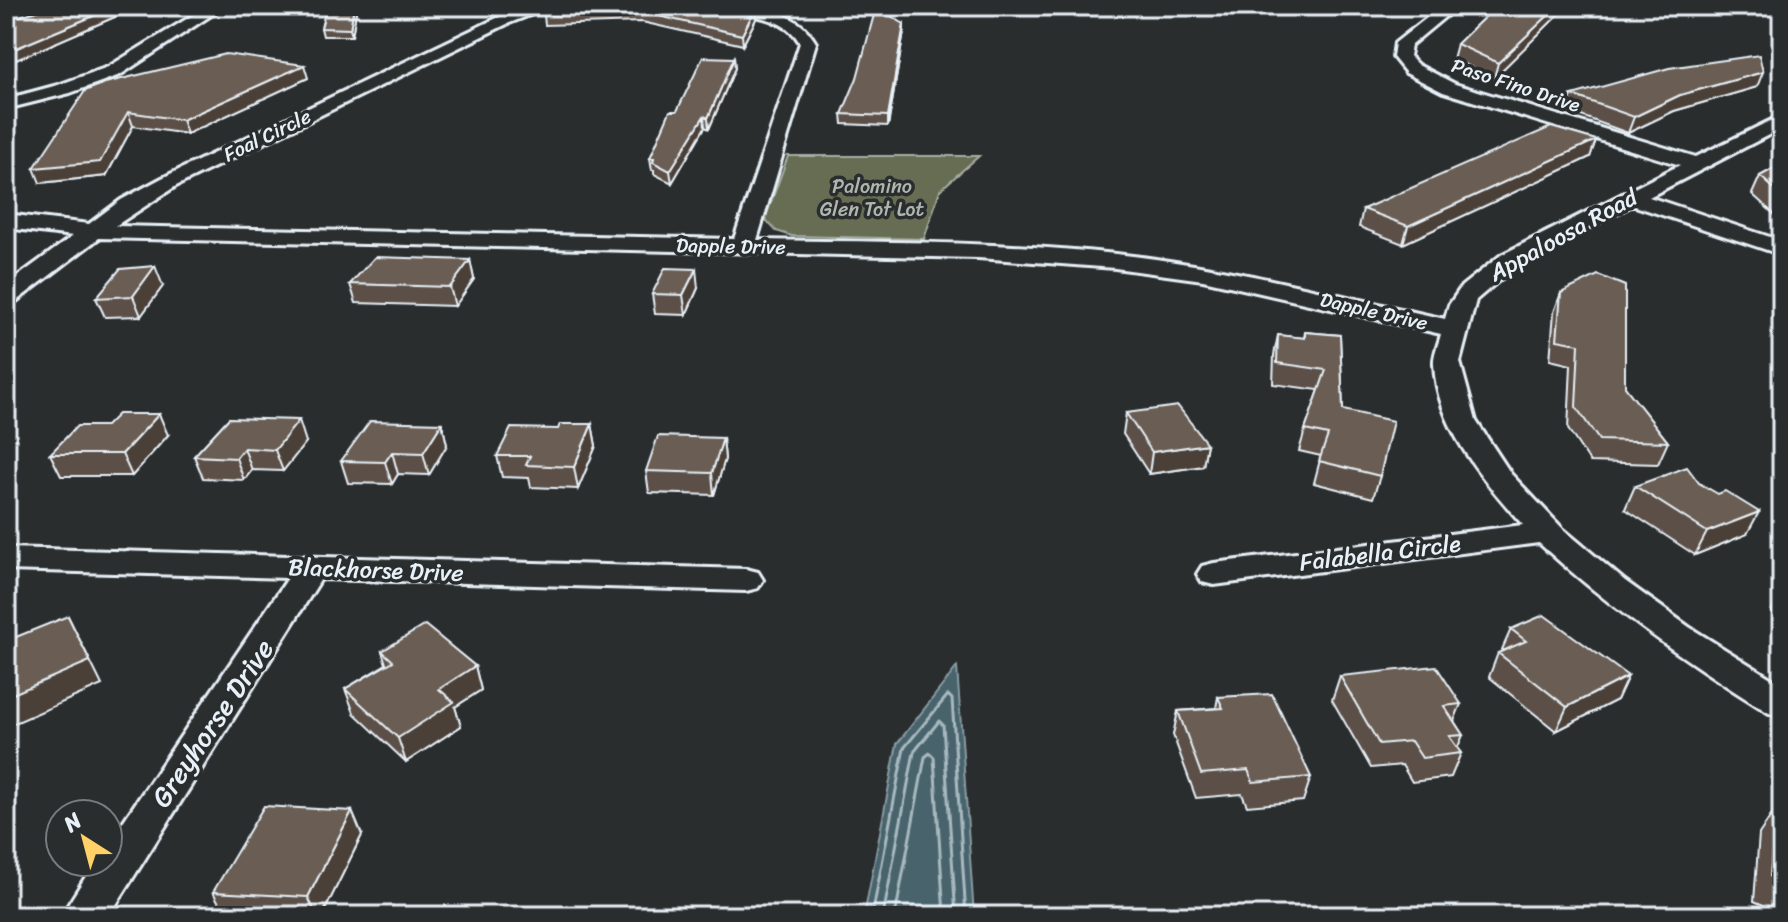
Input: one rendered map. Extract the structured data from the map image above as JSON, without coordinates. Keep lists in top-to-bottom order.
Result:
{
  "streets": {
    "street": [
      "Paso Fino Drive",
      "Foal Circle",
      "Appaloosa Road",
      "Dapple Drive",
      "Falabella Circle",
      "Blackhorse Drive",
      "Greyhorse Drive"
    ]
  },
  "crossings": [
    ["Paso Fino Drive", "Appaloosa Road"],
    ["Foal Circle", "Dapple Drive"],
    ["Appaloosa Road", "Dapple Drive"],
    ["Appaloosa Road", "Falabella Circle"],
    ["Blackhorse Drive", "Greyhorse Drive"]
  ],
  "parks": ["Palomino Glen Tot Lot"],
  "north": "top left"
}
